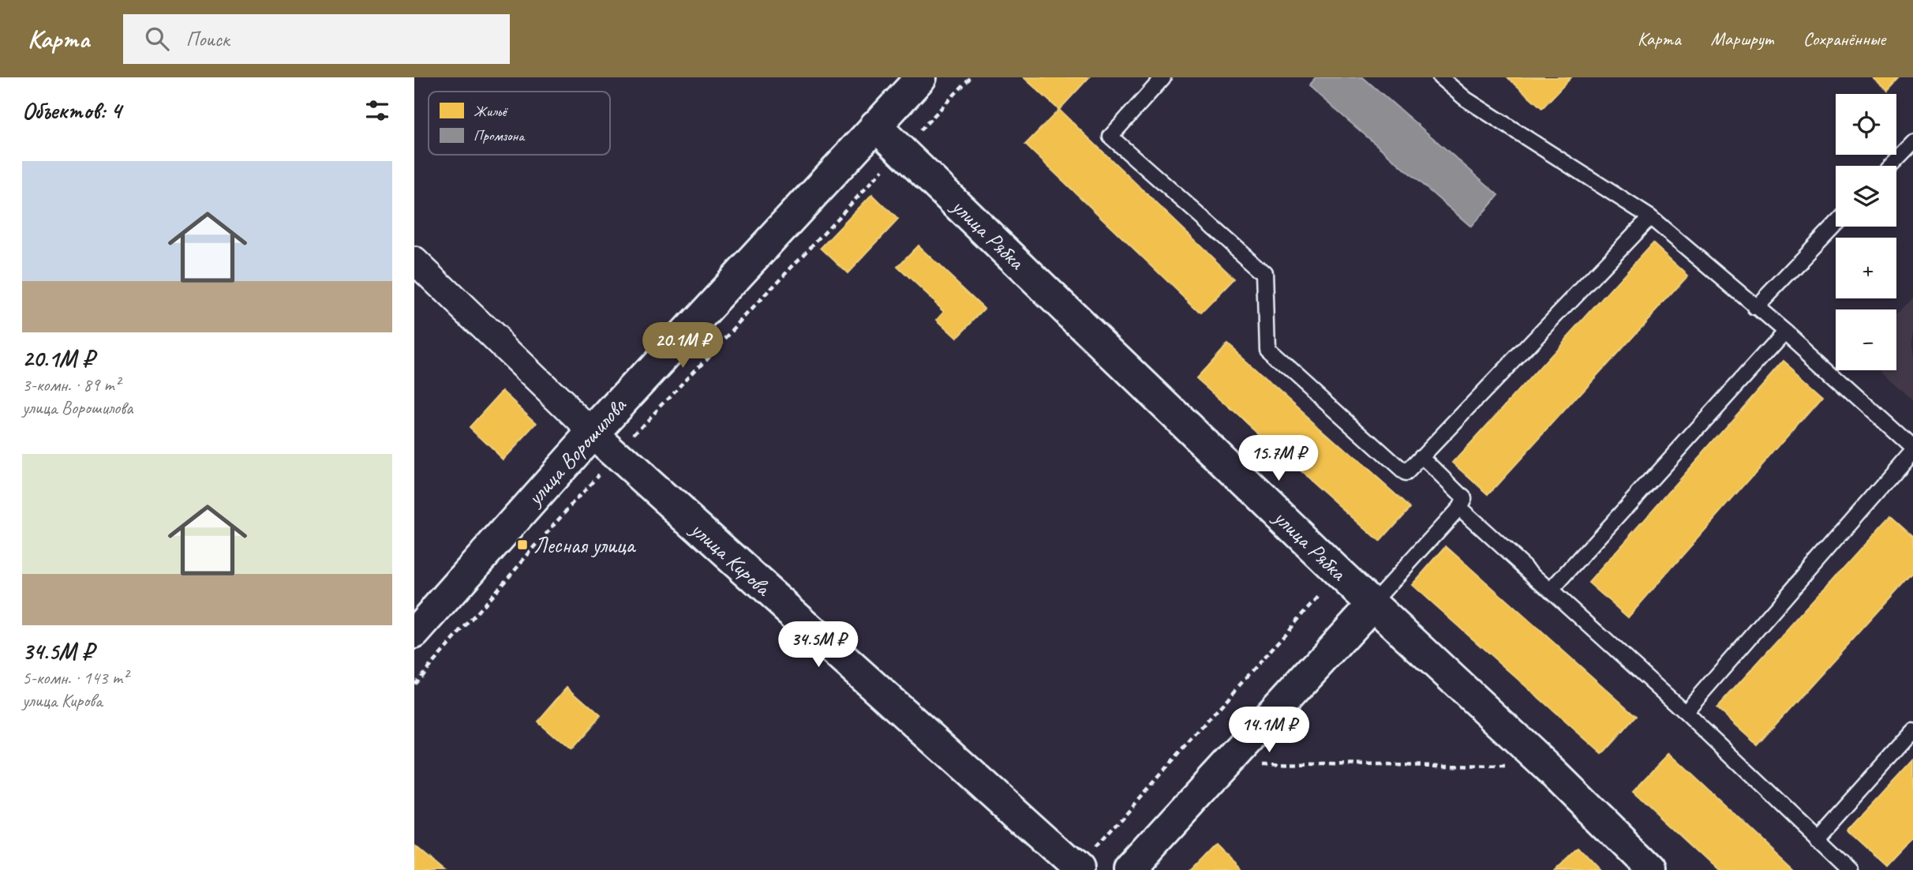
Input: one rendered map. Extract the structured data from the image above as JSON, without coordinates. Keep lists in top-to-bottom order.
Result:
{
  "streets": {
    "street": ["улица Рябка", "улица Ворошилова", "улица Кирова"]
  },
  "crossings": [
    ["улица Рябка", "улица Ворошилова"],
    ["улица Ворошилова", "улица Кирова"]
  ],
  "places": {
    "transit": ["Лесная улица"]
  },
  "legend": ["Жильё", "Промзона"],
  "page": {
    "header": "Карта",
    "search": "Поиск",
    "nav": ["Карта", "Маршрут", "Сохранённые"],
    "heading": "Объектов: 4",
    "map_buttons": ["+", "−"],
    "list": [
      {
        "name": "20.1M ₽",
        "note": "3-комн. · 89 m² · улица Ворошилова"
      },
      {
        "name": "34.5M ₽",
        "note": "5-комн. · 143 m² · улица Кирова"
      }
    ],
    "price": [
      "20.1M ₽",
      "15.7M ₽",
      "34.5M ₽",
      "14.1M ₽"
    ]
  }
}
